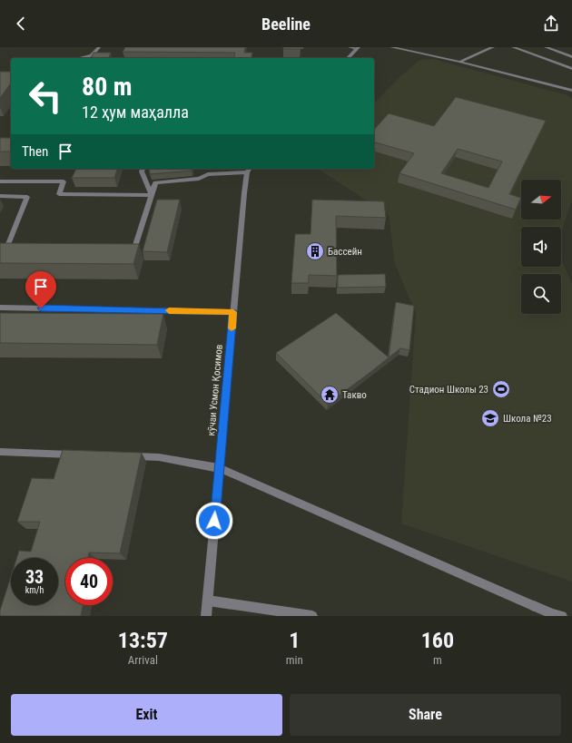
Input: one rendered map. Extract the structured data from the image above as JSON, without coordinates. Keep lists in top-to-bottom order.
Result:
{
  "streets": {
    "street": ["кӯчаи Усмон Қосимов"]
  },
  "places": {
    "building": ["Бассейн"],
    "sports": ["Стадион Школы 23"],
    "temple": ["Такво"],
    "school or university": ["Школа №23"]
  },
  "north": "right",
  "page": {
    "header": "Beeline",
    "turn": ["80 m", "12 ҳум маҳалла"],
    "then": "Then",
    "speed": "33 km/h",
    "limit": "40",
    "eta": [
      "13:57",
      "Arrival",
      "1",
      "min",
      "160",
      "m"
    ],
    "buttons": ["Exit", "Share"]
  }
}
